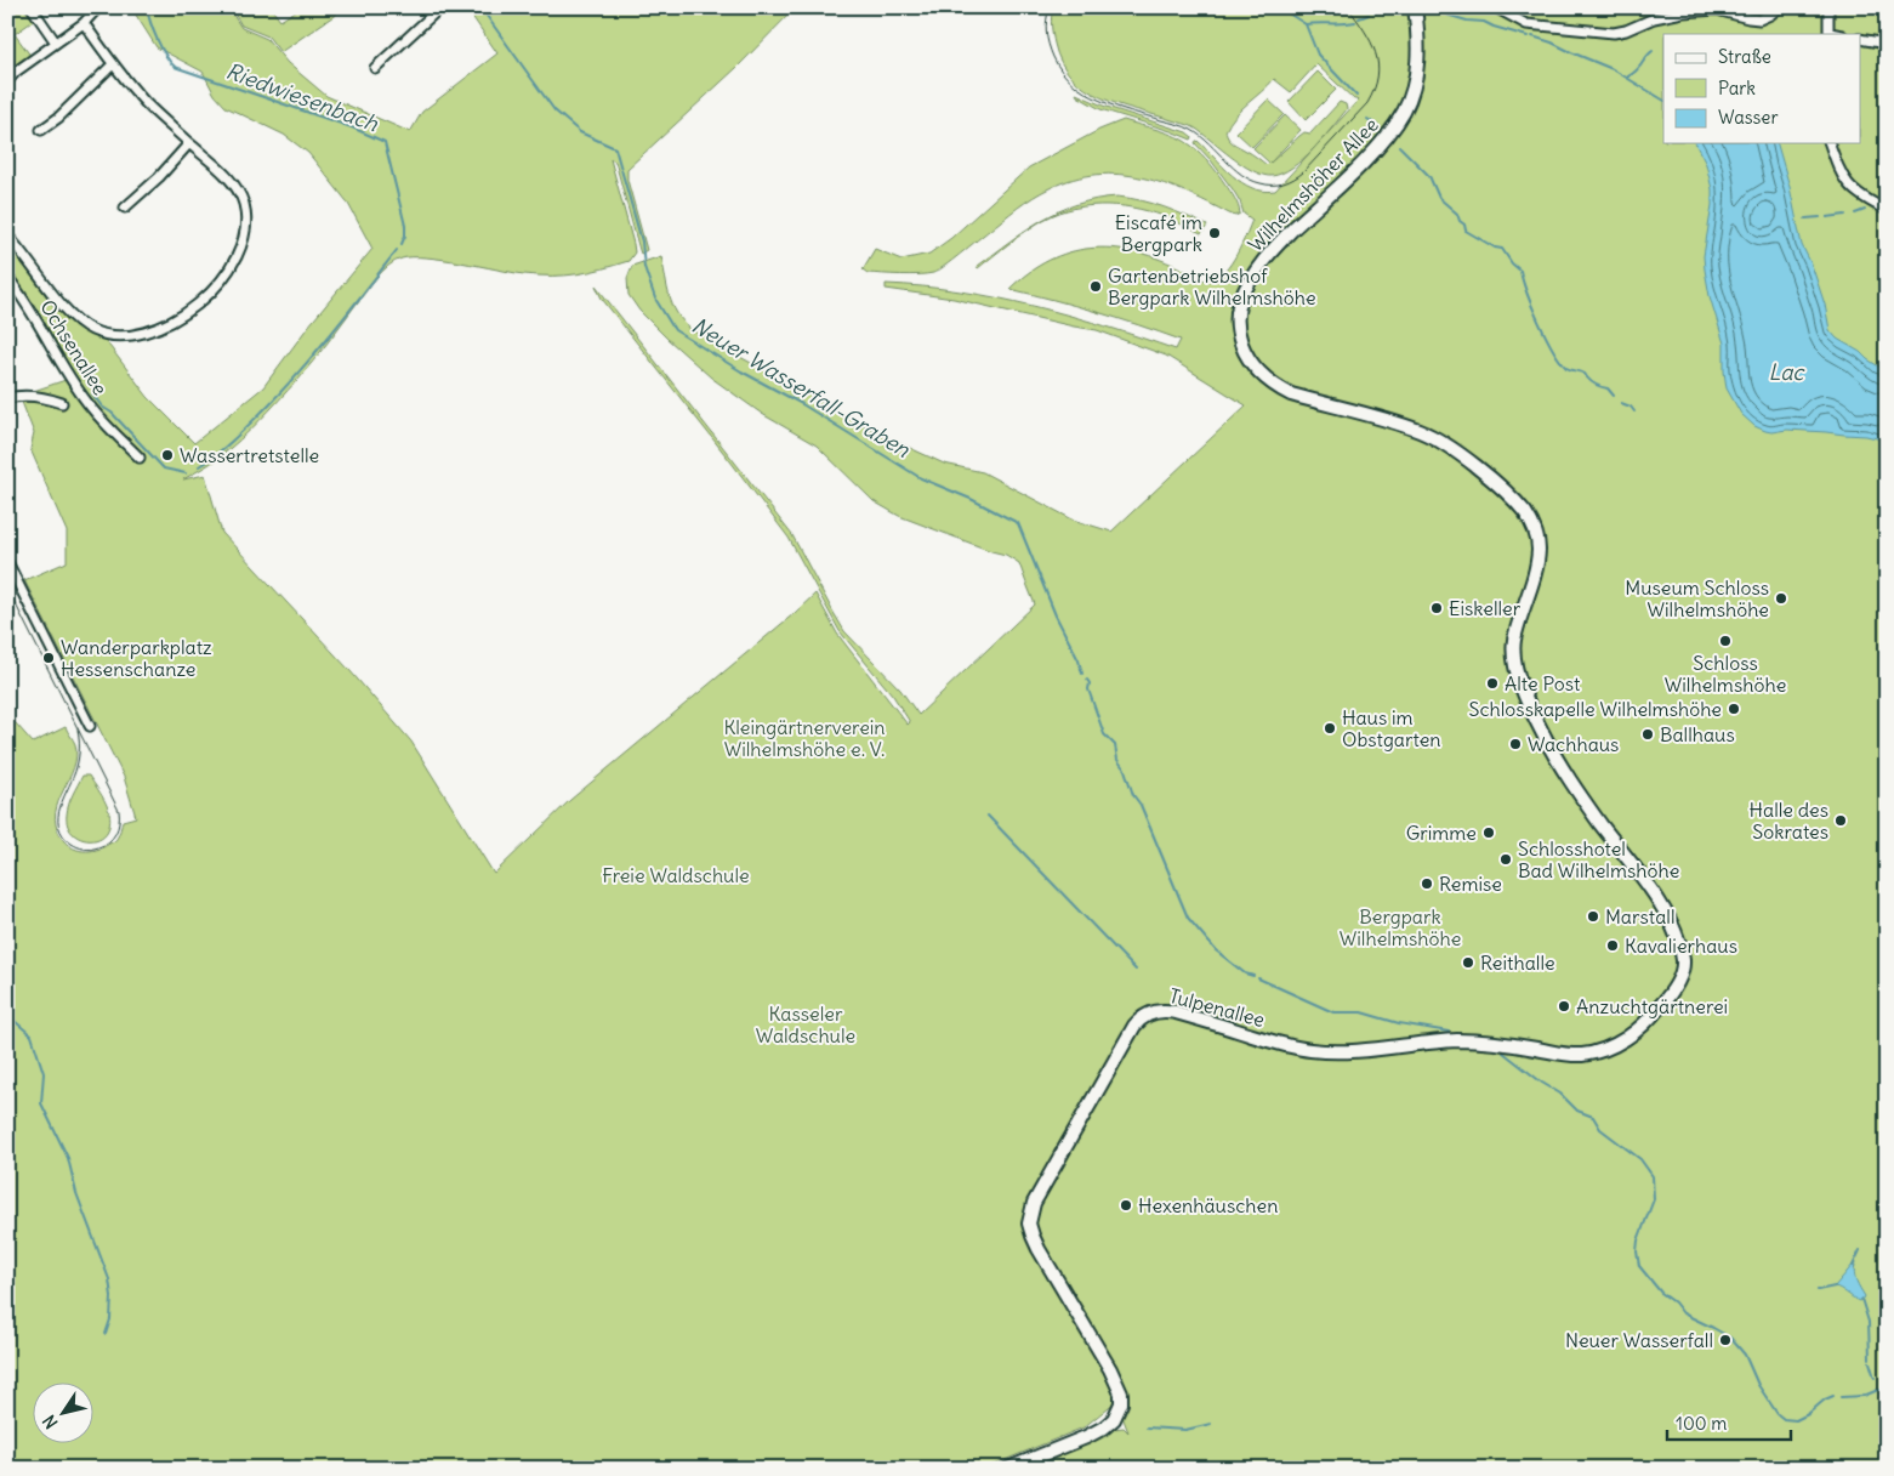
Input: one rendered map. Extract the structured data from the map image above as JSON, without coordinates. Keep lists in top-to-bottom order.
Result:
{
  "streets": {
    "main road": ["Wilhelmshöher Allee", "Tulpenallee"],
    "street": ["Ochsenallee"]
  },
  "crossings": [
    ["Wilhelmshöher Allee", "Tulpenallee"]
  ],
  "water": ["Riedwiesenbach", "Lac", "Neuer Wasserfall-Graben"],
  "parks": [
    "Kleingärtnerverein Wilhelmshöhe e. V.",
    "Freie Waldschule",
    "Bergpark Wilhelmshöhe",
    "Kasseler Waldschule"
  ],
  "places": [
    "Eiscafé im Bergpark",
    "Gartenbetriebshof Bergpark Wilhelmshöhe",
    "Wassertretstelle",
    "Museum Schloss Wilhelmshöhe",
    "Eiskeller",
    "Schloss Wilhelmshöhe",
    "Wanderparkplatz Hessenschanze",
    "Alte Post",
    "Schlosskapelle Wilhelmshöhe",
    "Haus im Obstgarten",
    "Ballhaus",
    "Wachhaus",
    "Halle des Sokrates",
    "Grimme",
    "Schlosshotel Bad Wilhelmshöhe",
    "Remise",
    "Marstall",
    "Kavalierhaus",
    "Reithalle",
    "Anzuchtgärtnerei",
    "Hexenhäuschen",
    "Neuer Wasserfall"
  ],
  "legend": ["Straße", "Park", "Wasser"],
  "scale_bar": "100 m",
  "north": "bottom left"
}
